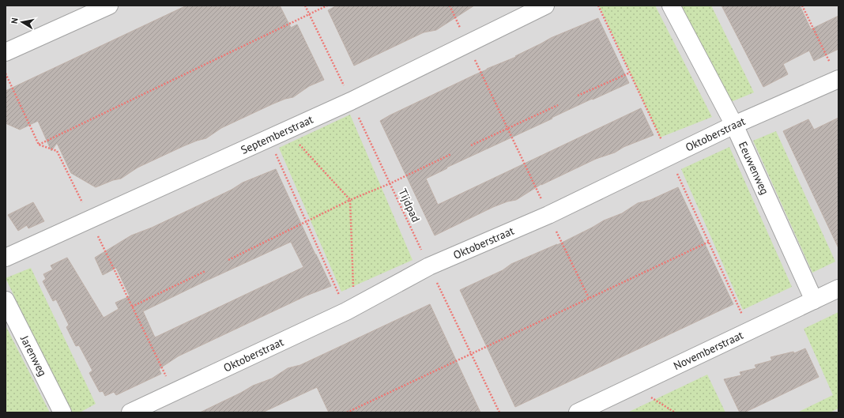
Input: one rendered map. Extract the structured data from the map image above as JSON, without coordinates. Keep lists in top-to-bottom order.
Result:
{
  "streets": {
    "street": [
      "Septemberstraat",
      "Oktoberstraat",
      "Eeuwenweg",
      "Novemberstraat",
      "Jarenweg"
    ],
    "path": ["Tijdpad"]
  },
  "crossings": [
    ["Septemberstraat", "Tijdpad"],
    ["Oktoberstraat", "Eeuwenweg"],
    ["Oktoberstraat", "Tijdpad"],
    ["Eeuwenweg", "Novemberstraat"]
  ],
  "north": "left"
}
